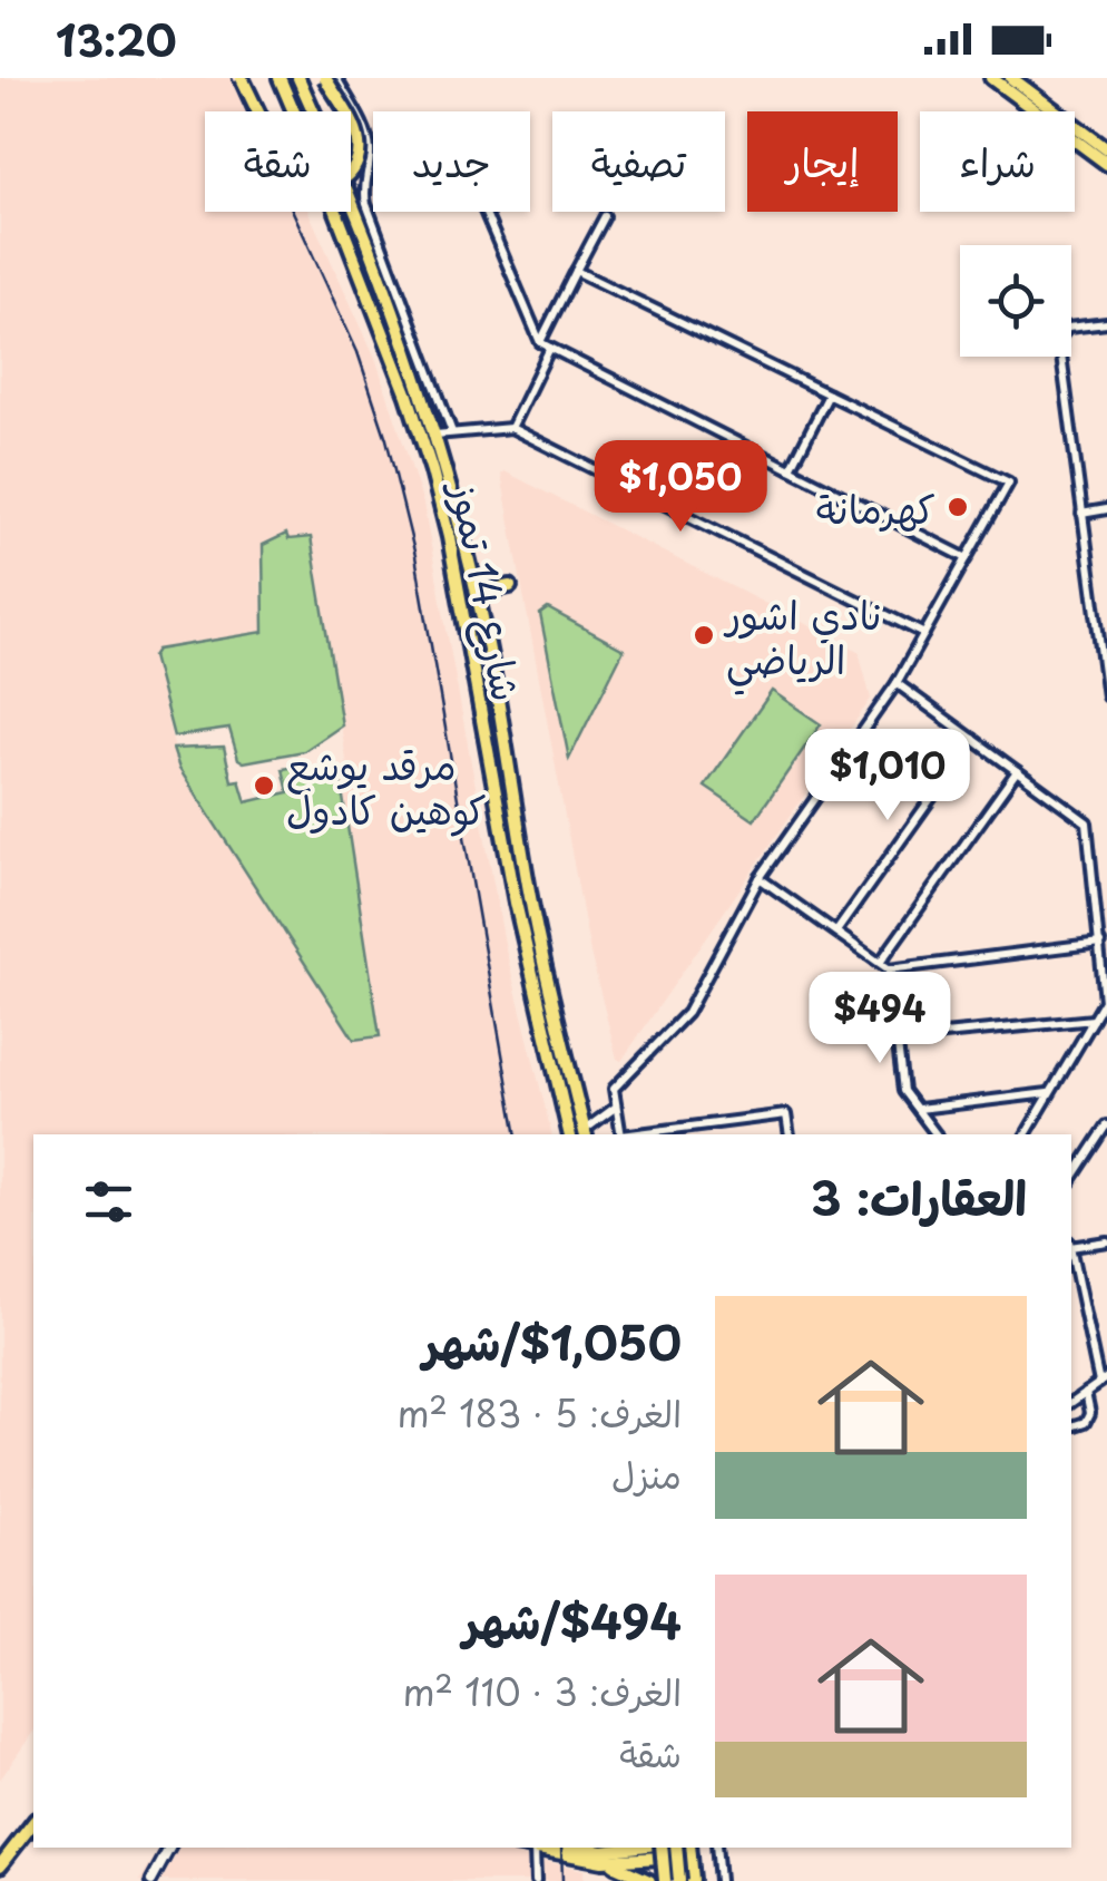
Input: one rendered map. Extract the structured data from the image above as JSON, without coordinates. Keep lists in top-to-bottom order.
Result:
{
  "streets": {
    "main road": ["شارع 14 تموز"]
  },
  "places": ["كهرمانة", "نادي اشور الرياضي", "مرقد يوشع كوهين كادول"],
  "page": {
    "status": "13:20",
    "chip": [
      "شراء",
      "إيجار",
      "تصفية",
      "جديد",
      "شقة"
    ],
    "price": ["$1,050", "$1,010", "$494"],
    "heading": "العقارات: 3",
    "list": [
      {
        "name": "$1,050/شهر",
        "note": "الغرف: 5 · 183 m² · منزل"
      },
      {
        "name": "$494/شهر",
        "note": "الغرف: 3 · 110 m² · شقة"
      }
    ]
  }
}
